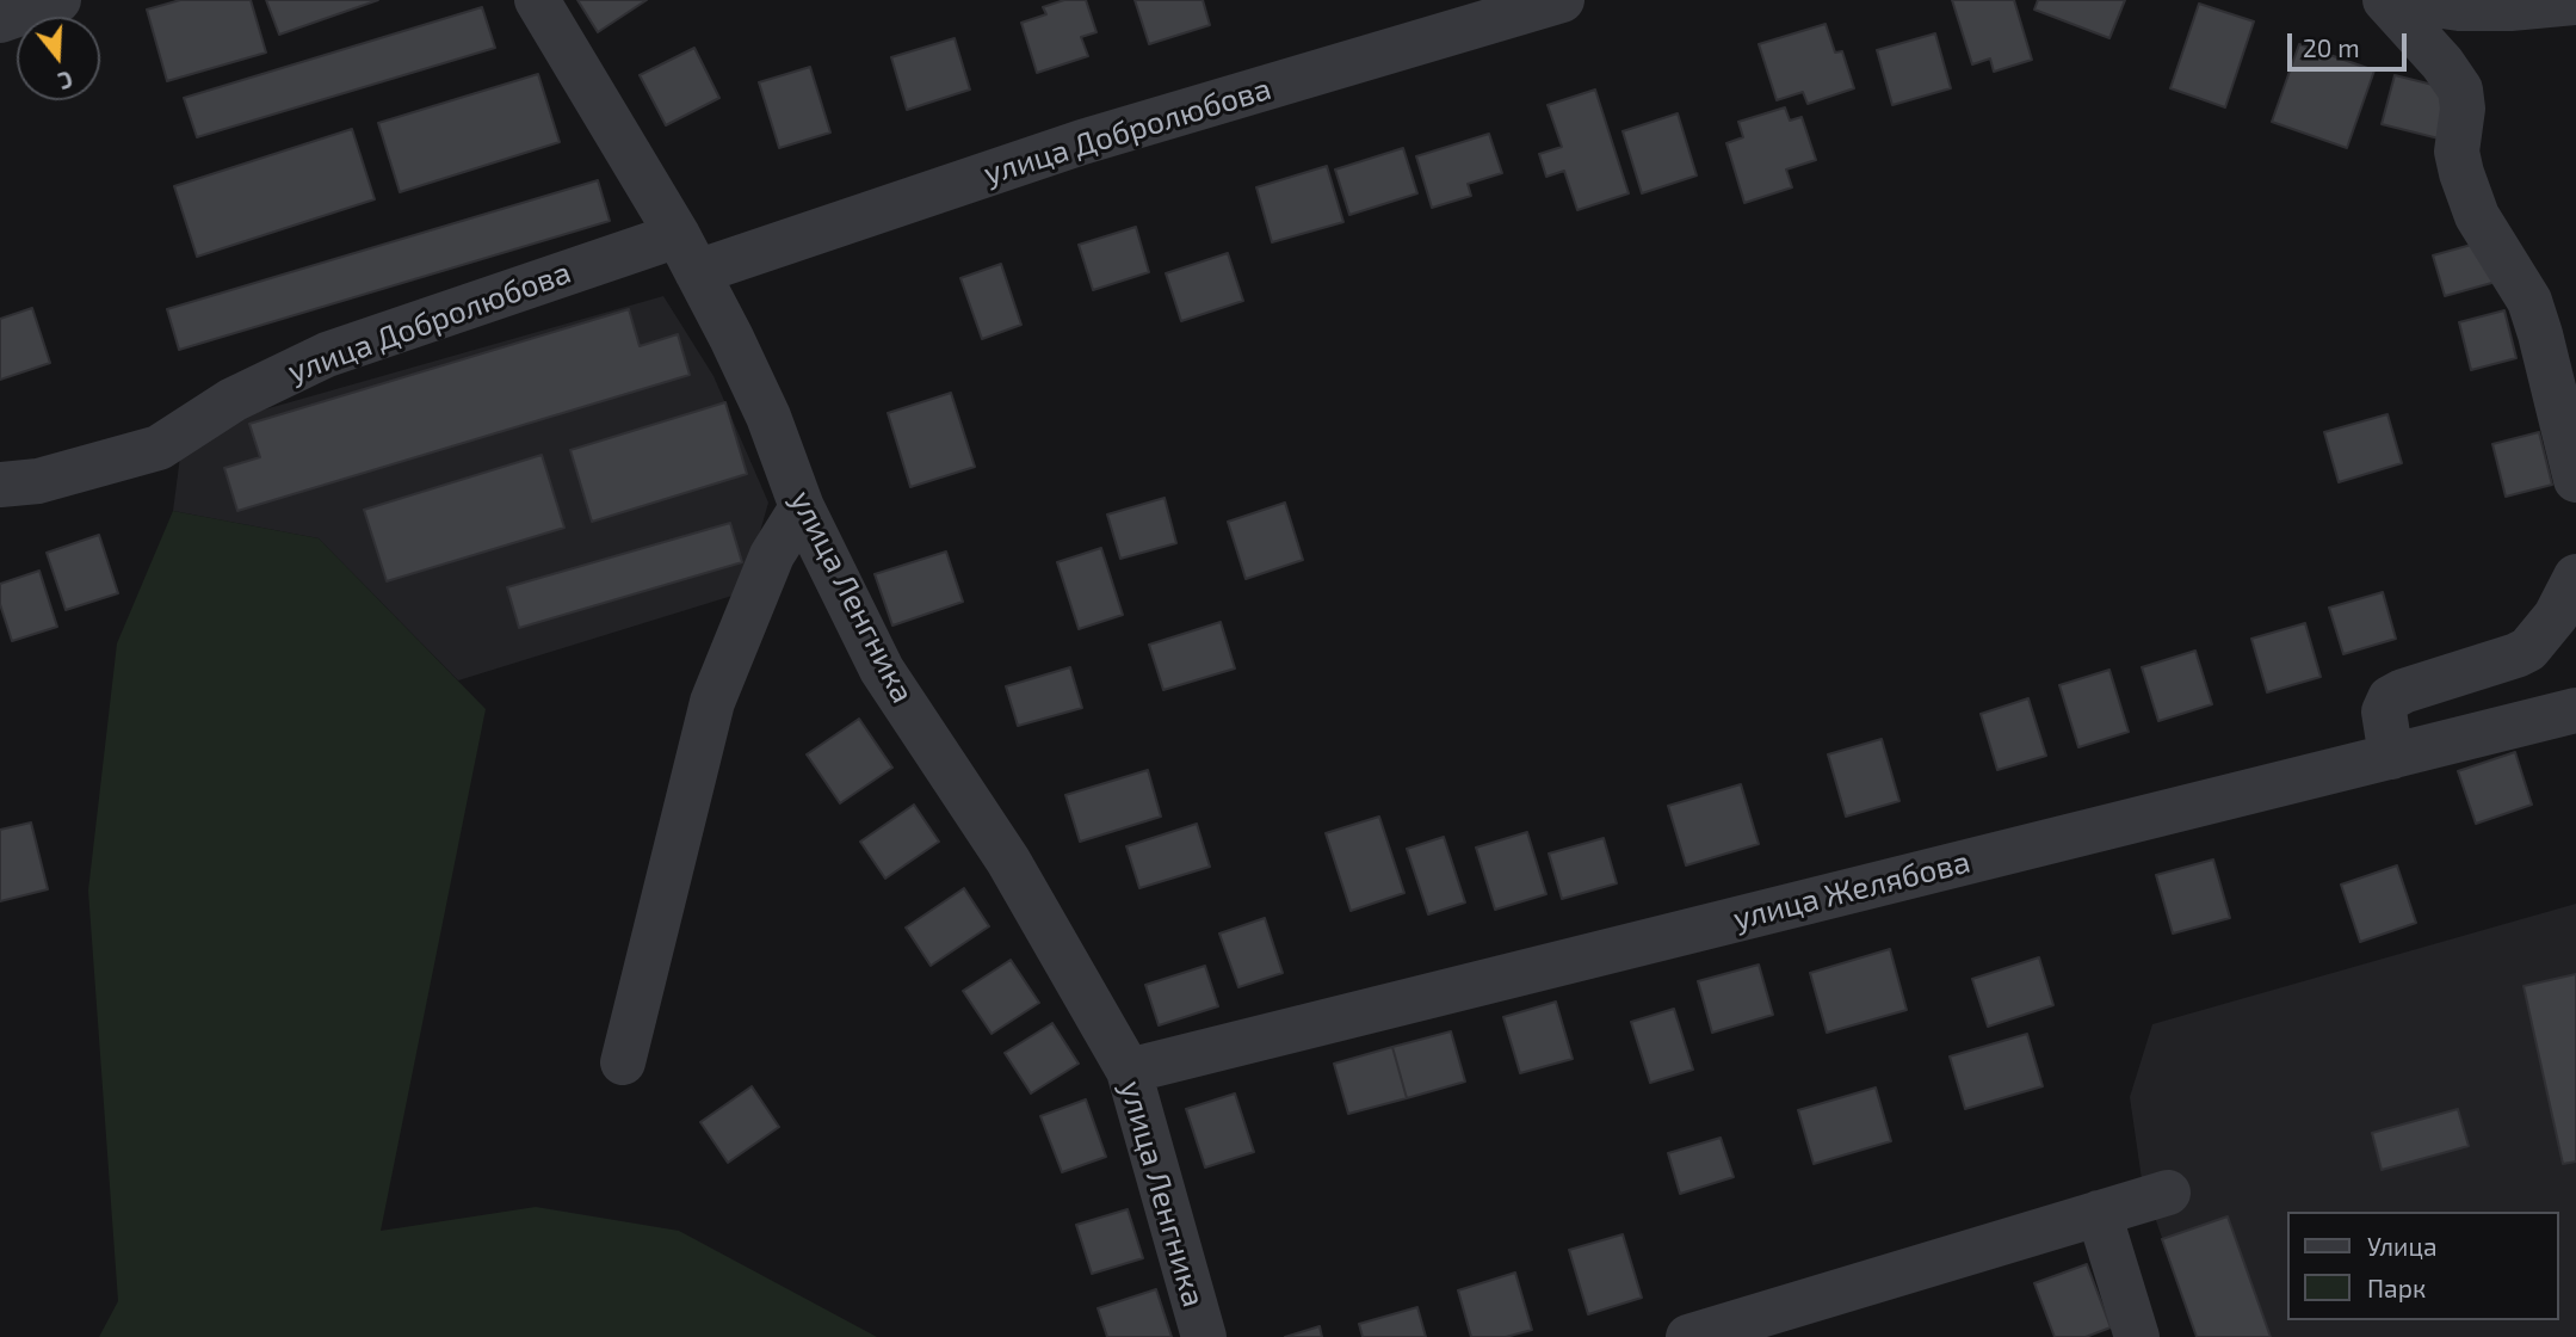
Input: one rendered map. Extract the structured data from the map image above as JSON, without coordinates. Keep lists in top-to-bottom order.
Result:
{
  "streets": {
    "street": ["улица Добролюбова", "улица Ленгника", "улица Желябова"]
  },
  "crossings": [
    ["улица Добролюбова", "улица Ленгника"],
    ["улица Ленгника", "улица Желябова"]
  ],
  "legend": ["Улица", "Парк"],
  "scale_bar": "20 m",
  "north": "bottom"
}
